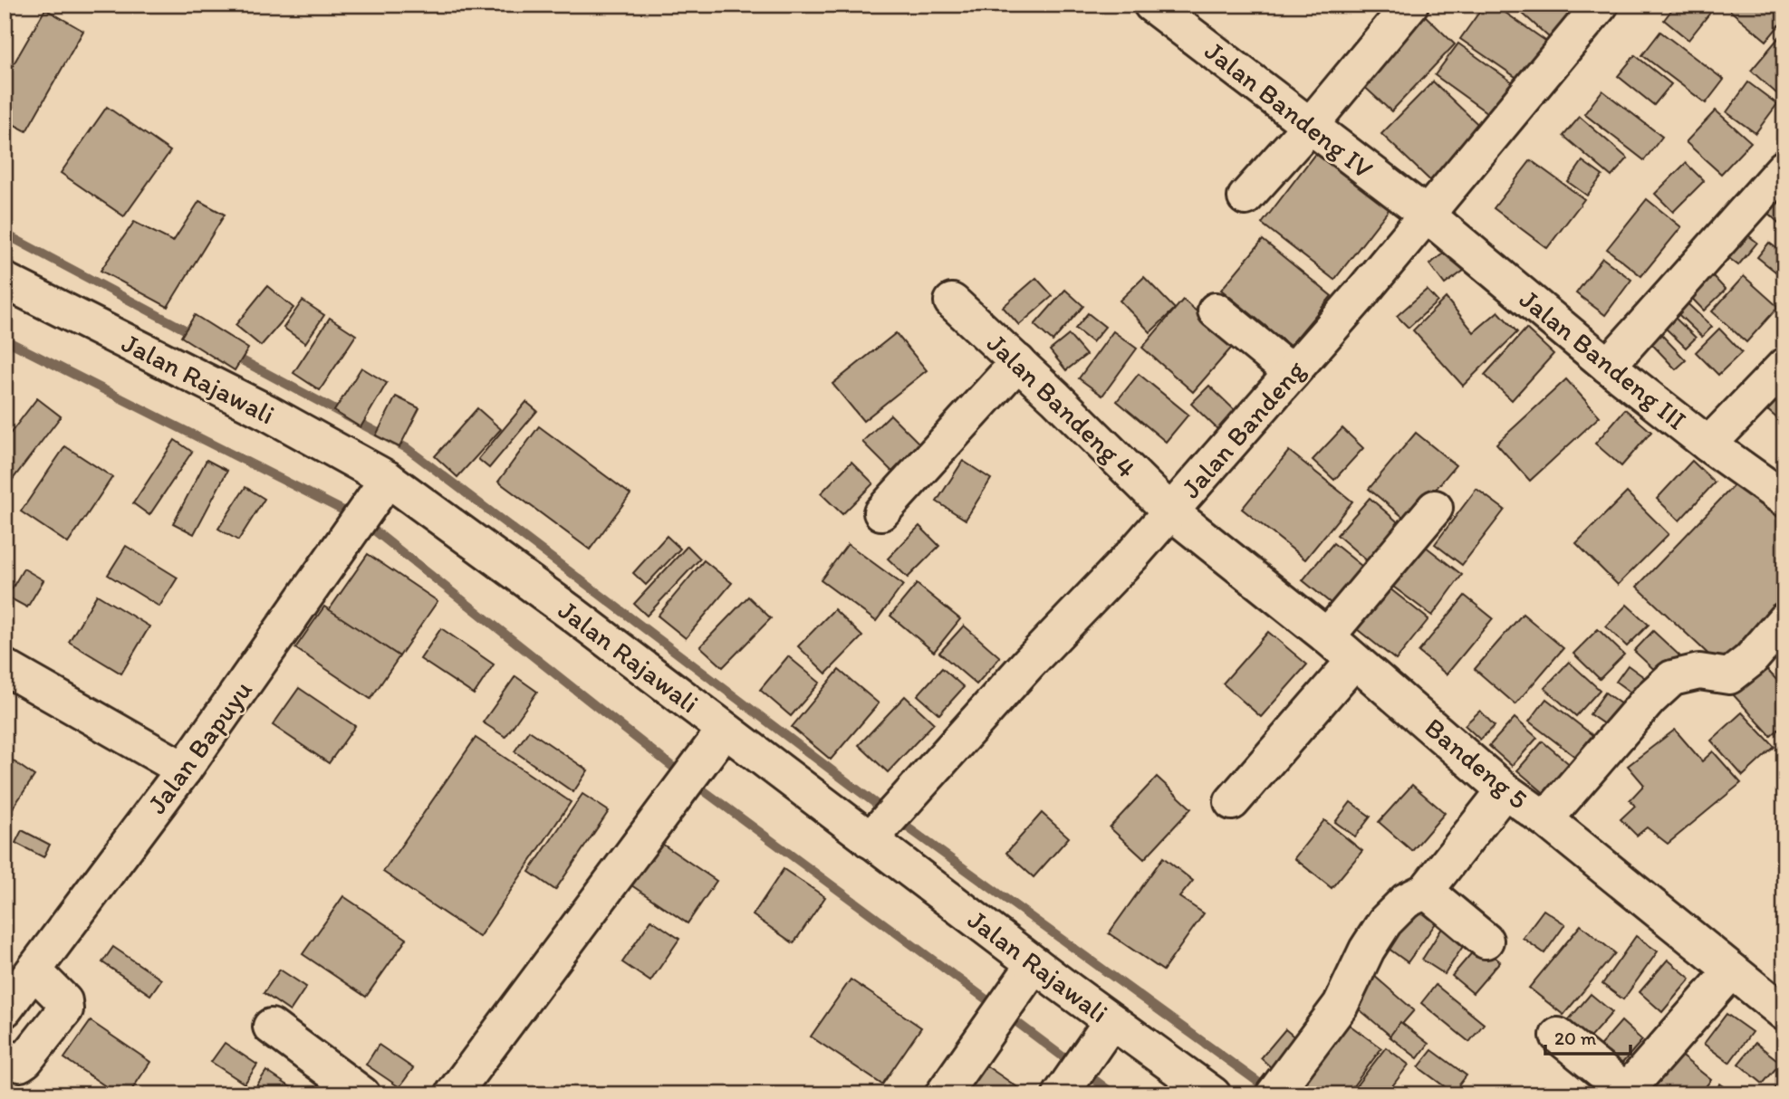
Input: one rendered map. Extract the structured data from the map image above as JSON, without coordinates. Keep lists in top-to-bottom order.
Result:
{
  "streets": {
    "street": [
      "Jalan Bandeng IV",
      "Jalan Bandeng III",
      "Jalan Rajawali",
      "Jalan Bandeng 4",
      "Jalan Bandeng",
      "Jalan Bapuyu",
      "Bandeng 5"
    ]
  },
  "crossings": [
    ["Jalan Bandeng IV", "Jalan Bandeng III"],
    ["Jalan Bandeng IV", "Jalan Bandeng"],
    ["Jalan Bandeng III", "Jalan Bandeng"],
    ["Jalan Rajawali", "Jalan Bandeng"],
    ["Jalan Rajawali", "Jalan Bapuyu"],
    ["Jalan Bandeng 4", "Jalan Bandeng"],
    ["Jalan Bandeng 4", "Bandeng 5"],
    ["Jalan Bandeng", "Bandeng 5"]
  ],
  "scale_bar": "20 m"
}
